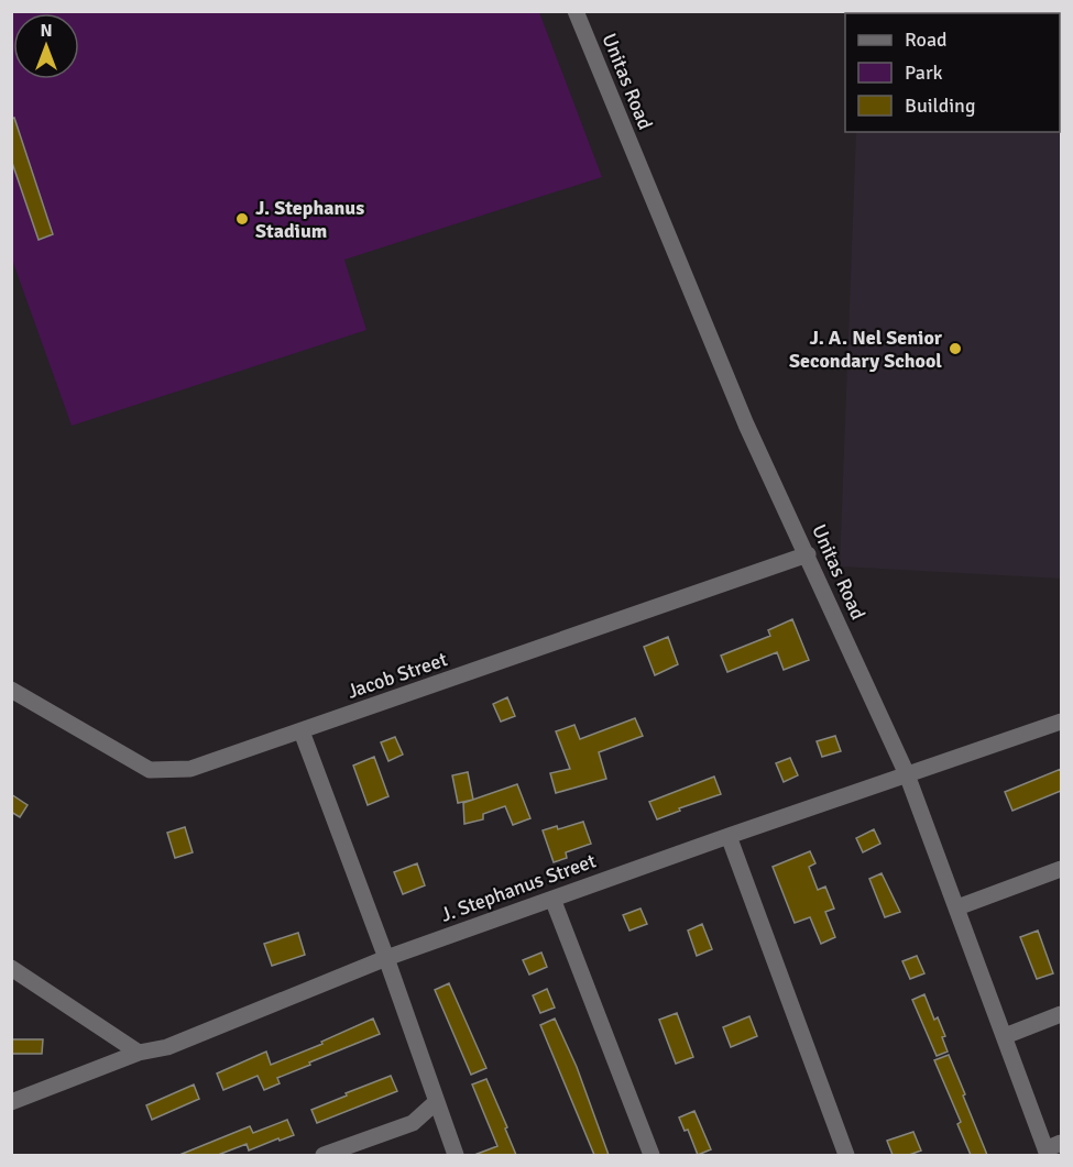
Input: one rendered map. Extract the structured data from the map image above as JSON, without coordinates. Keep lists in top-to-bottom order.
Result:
{
  "streets": {
    "street": ["Unitas Road", "Jacob Street", "J. Stephanus Street"]
  },
  "crossings": [
    ["Unitas Road", "Jacob Street"],
    ["Unitas Road", "J. Stephanus Street"]
  ],
  "places": ["J. Stephanus Stadium", "J. A. Nel Senior Secondary School"],
  "legend": ["Road", "Park", "Building"],
  "north": "top"
}
